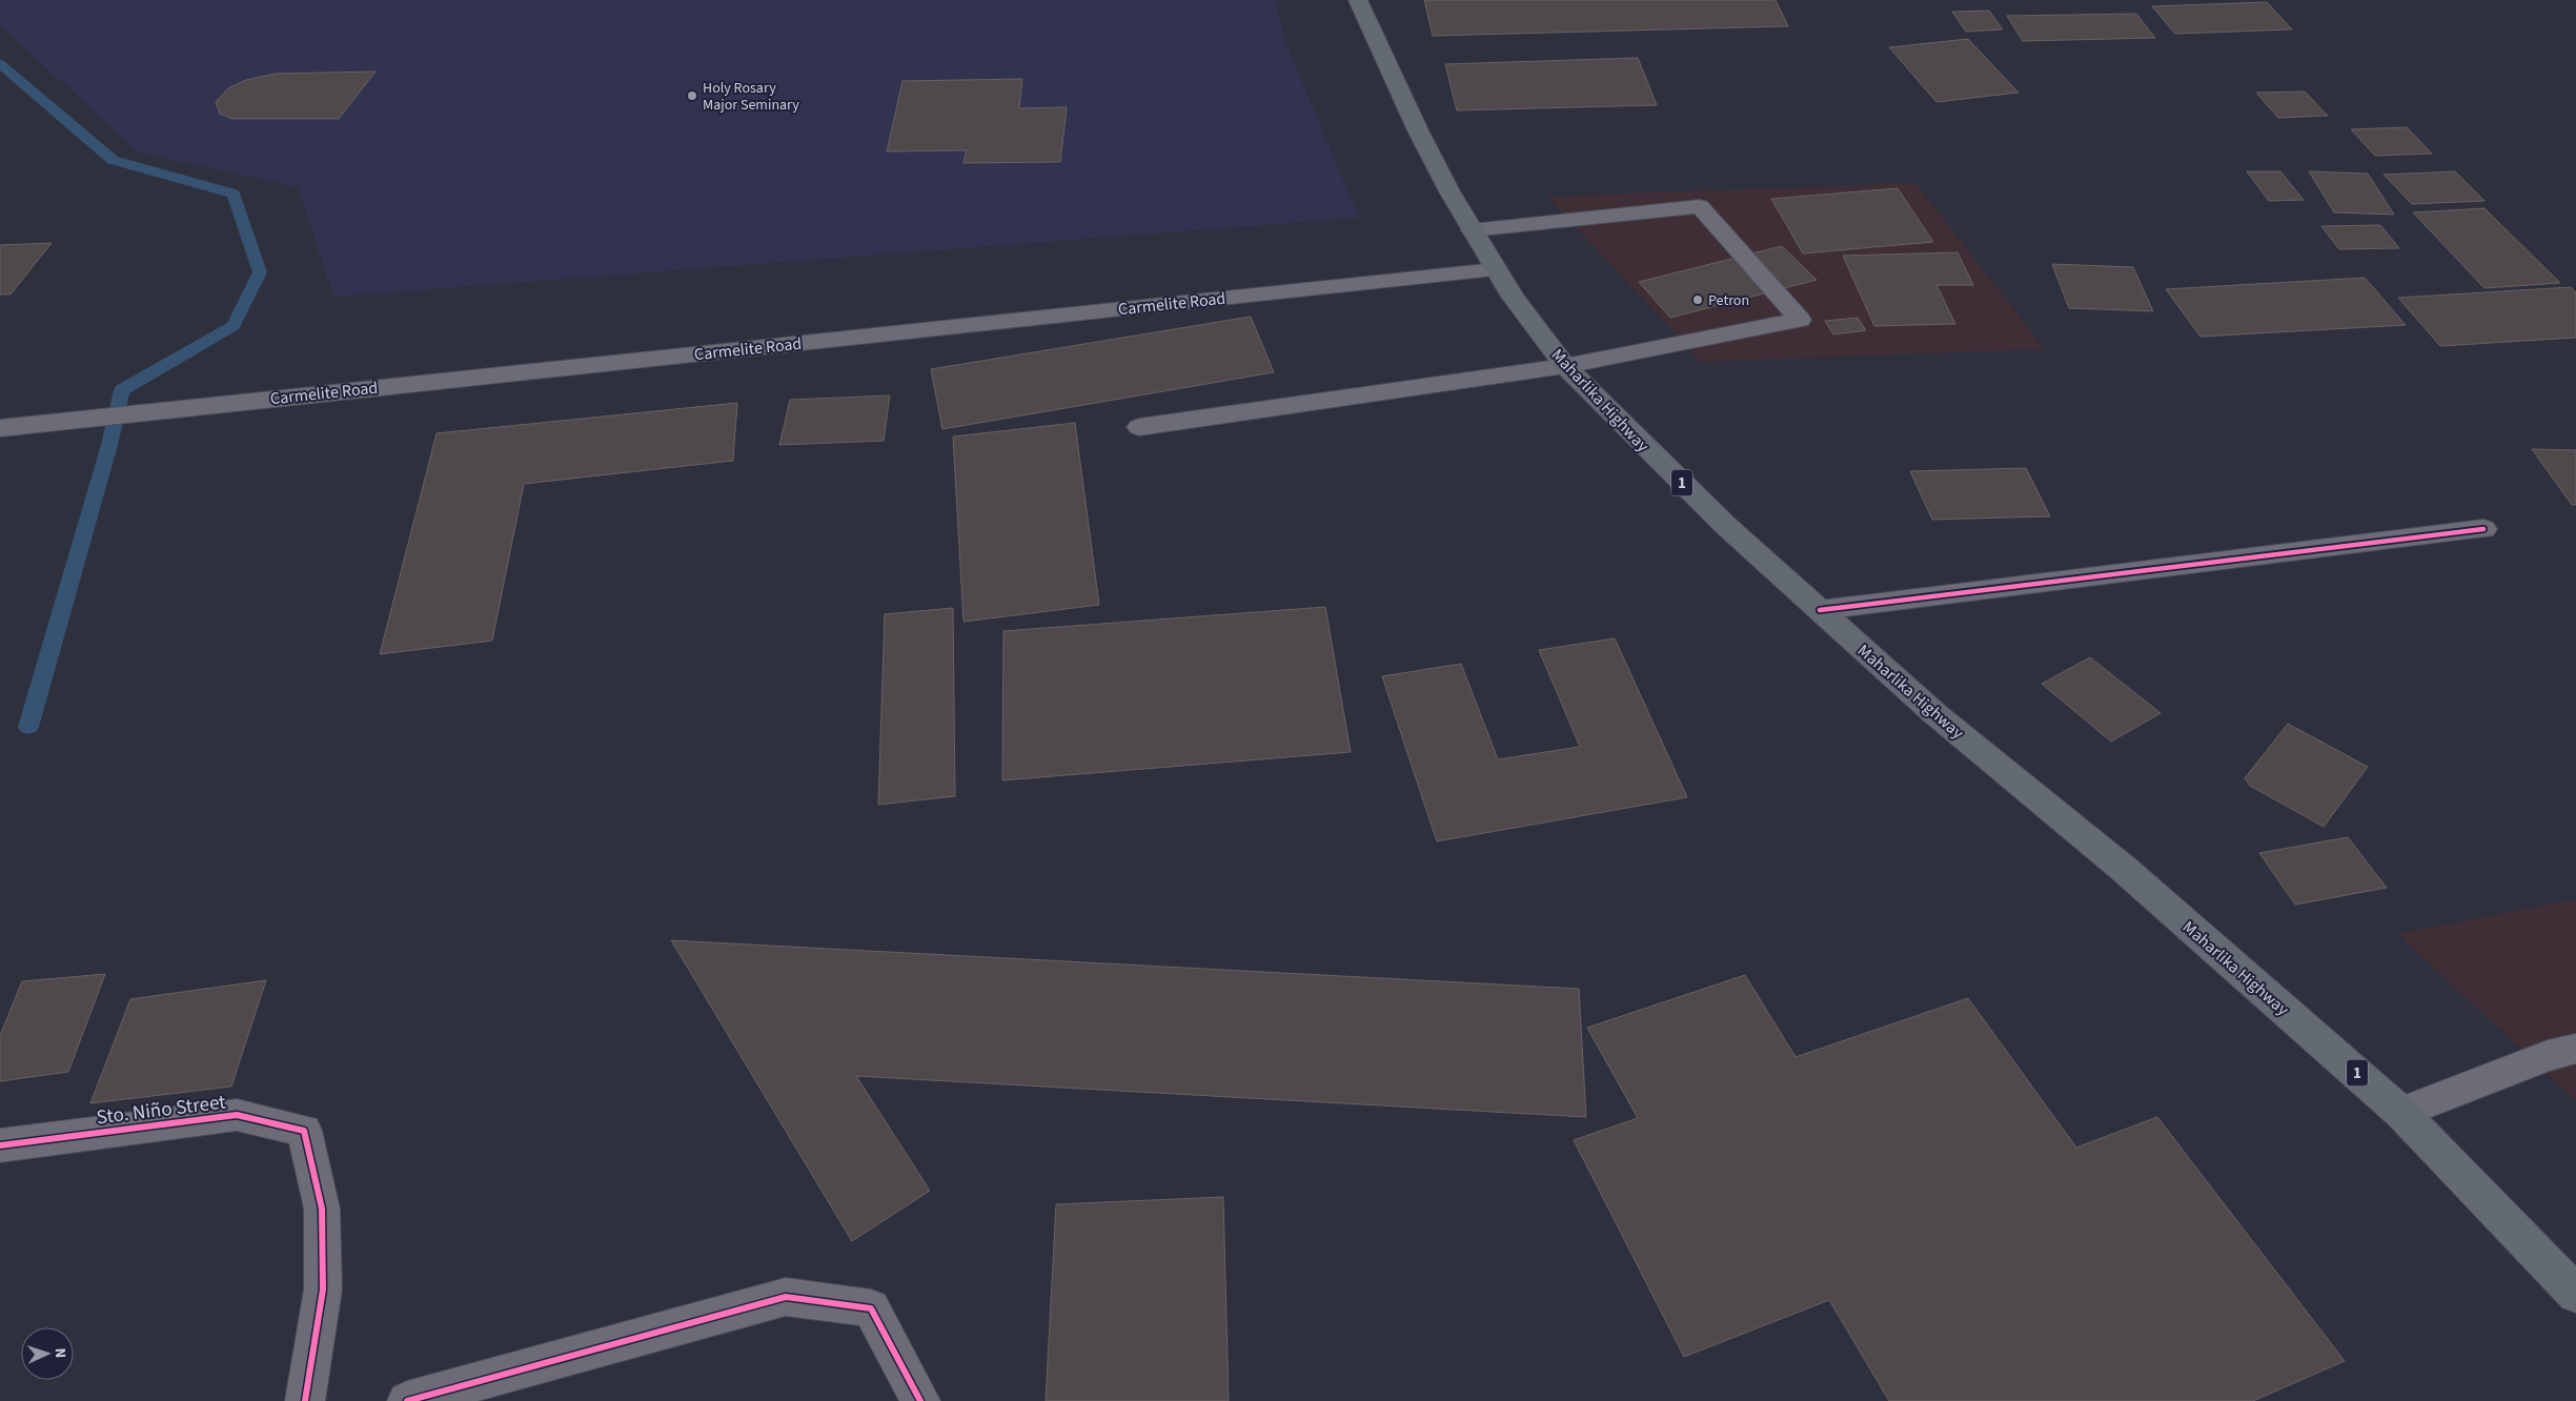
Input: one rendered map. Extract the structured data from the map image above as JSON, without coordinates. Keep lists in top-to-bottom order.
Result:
{
  "streets": {
    "main road": ["Maharlika Highway", "1"],
    "street": ["Carmelite Road", "Sto. Niño Street"]
  },
  "crossings": [
    ["Carmelite Road", "Maharlika Highway"]
  ],
  "places": ["Holy Rosary Major Seminary", "Petron"],
  "north": "right"
}
